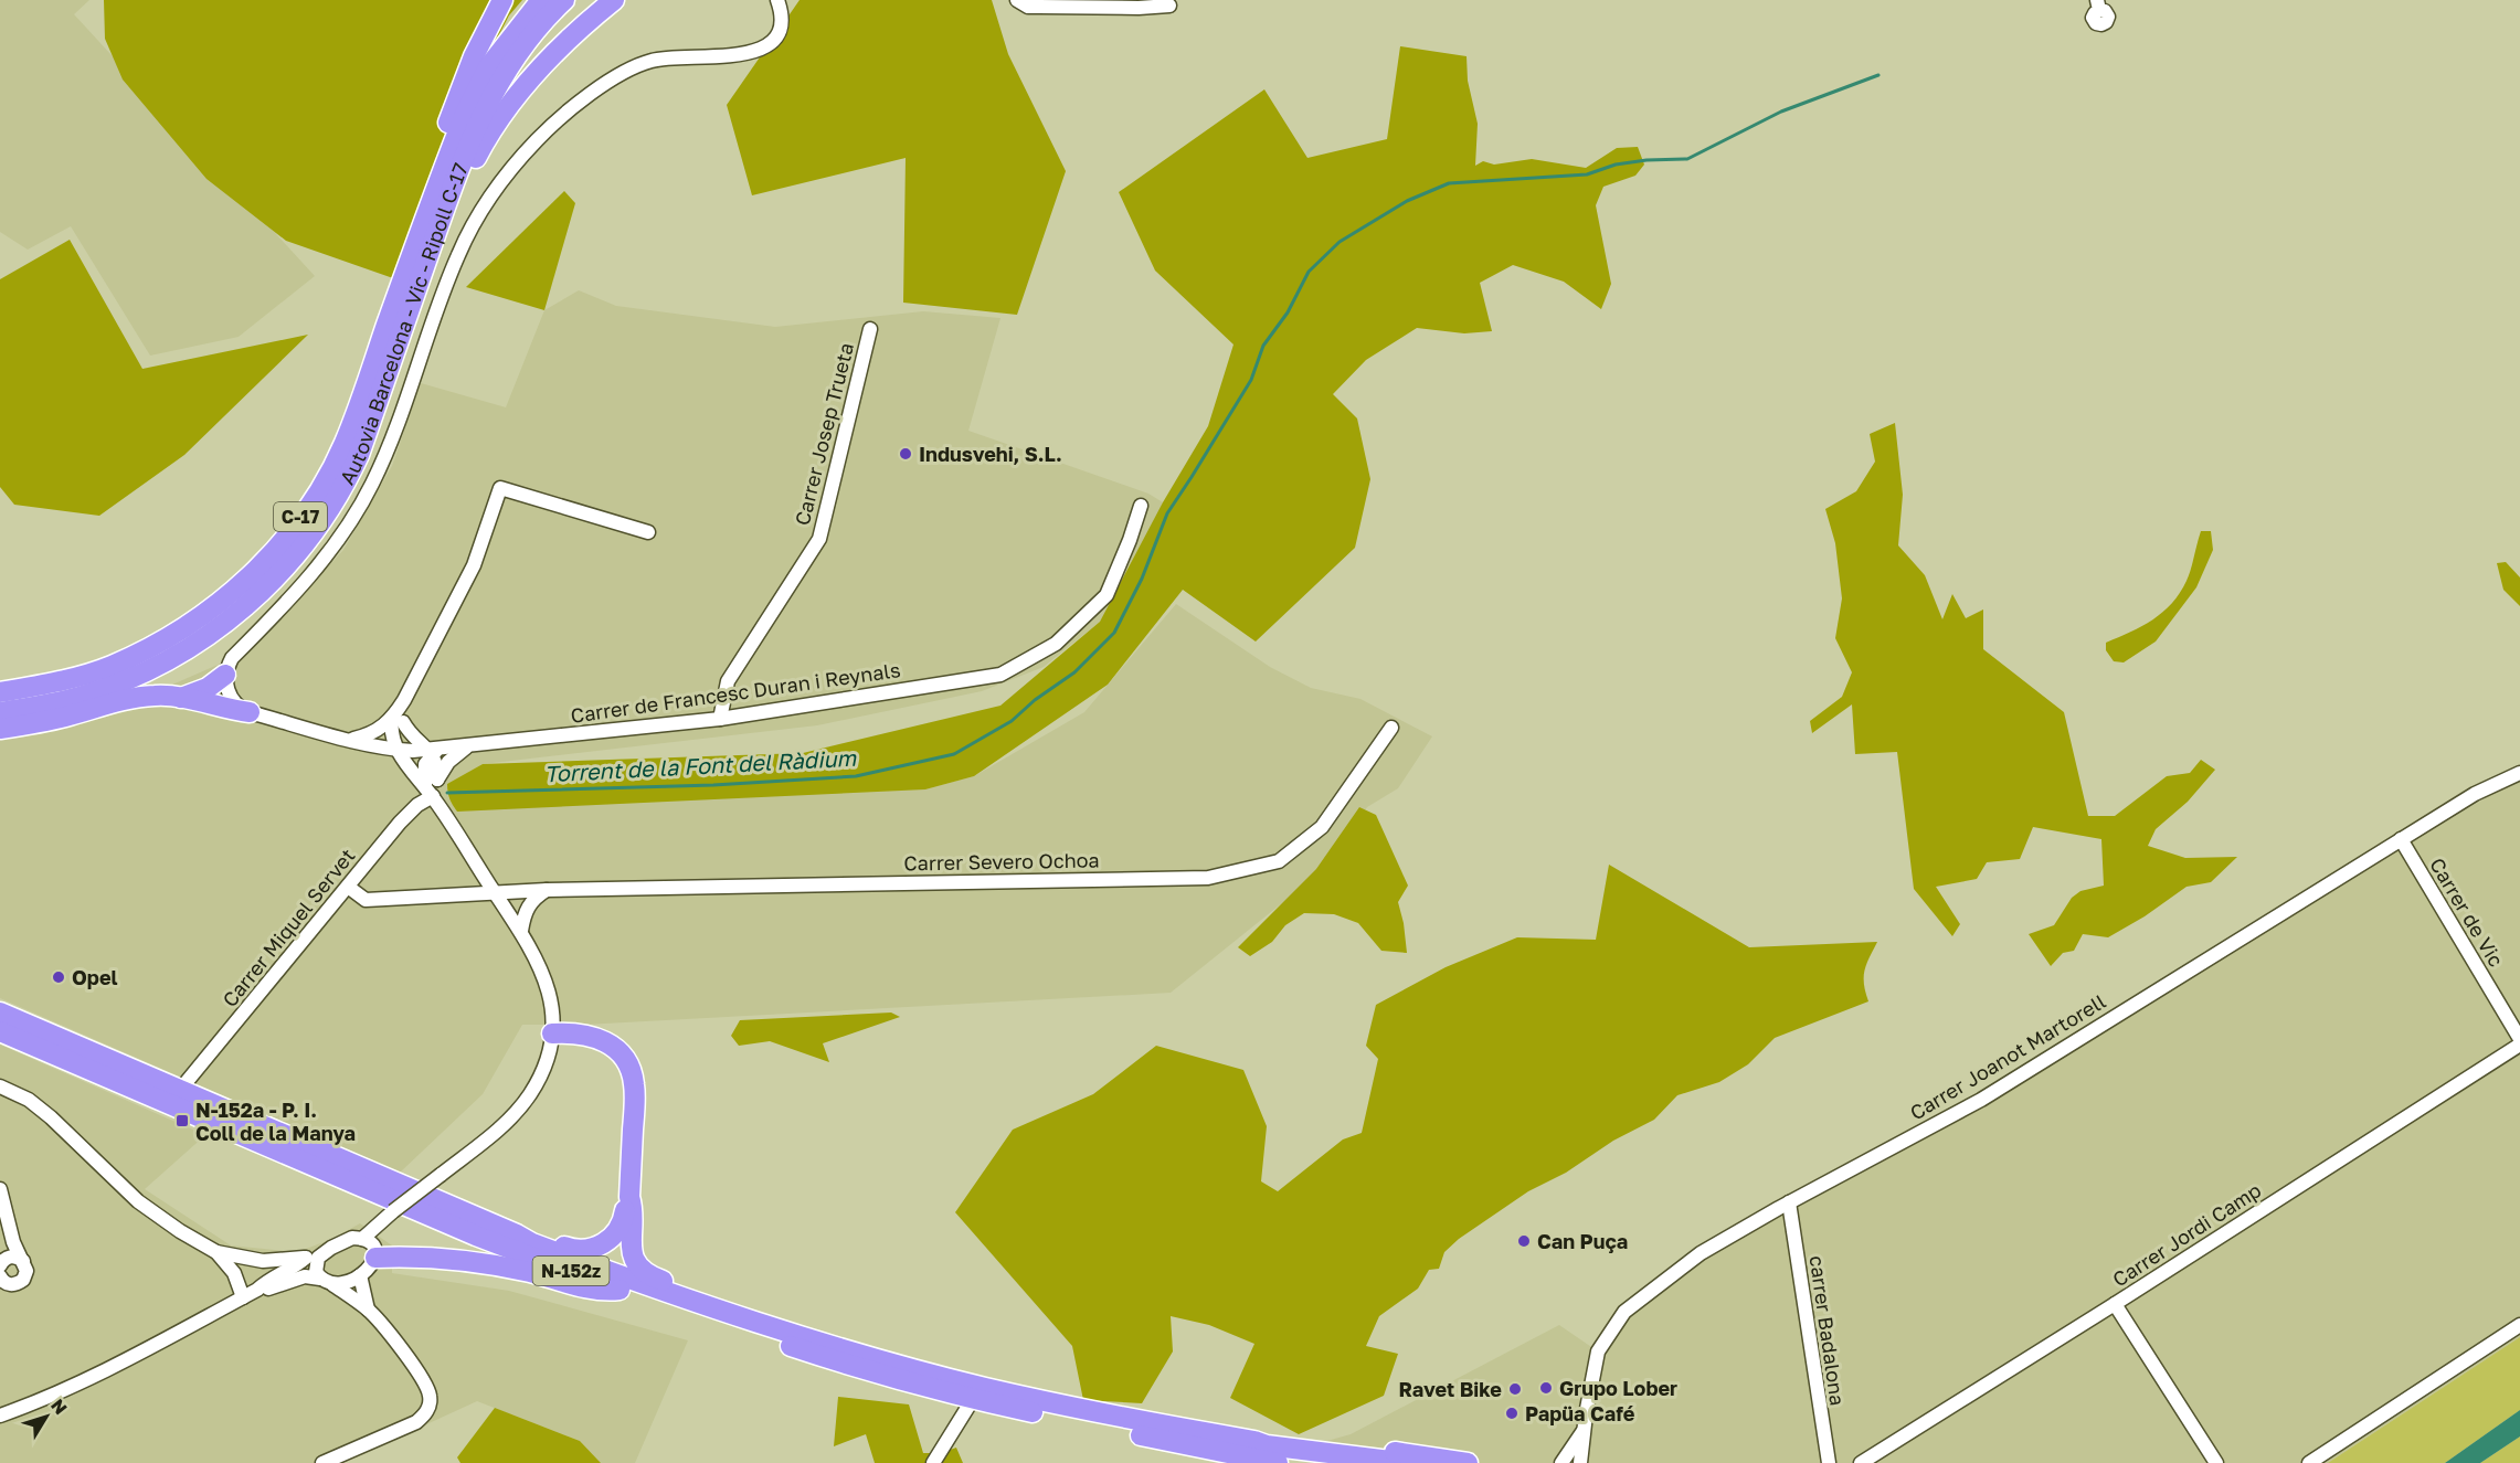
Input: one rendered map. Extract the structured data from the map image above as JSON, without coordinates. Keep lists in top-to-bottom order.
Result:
{
  "streets": {
    "highway": ["Autovia Barcelona - Vic - Ripoll C-17", "C-17", "N-152z"],
    "street": [
      "Carrer Josep Trueta",
      "Carrer de Francesc Duran i Reynals",
      "Carrer Severo Ochoa",
      "Carrer de Vic",
      "Carrer Miquel Servet",
      "Carrer Joanot Martorell",
      "Carrer Jordi Camp",
      "carrer Badalona"
    ]
  },
  "crossings": [
    ["Carrer Josep Trueta", "Carrer de Francesc Duran i Reynals"],
    ["Carrer de Francesc Duran i Reynals", "Carrer Miquel Servet"],
    ["Carrer Severo Ochoa", "Carrer Miquel Servet"],
    ["Carrer de Vic", "Carrer Joanot Martorell"],
    ["Carrer Miquel Servet", "N-152z"],
    ["Carrer Joanot Martorell", "carrer Badalona"]
  ],
  "water": ["Torrent de la Font del Ràdium"],
  "places": {
    "other": [
      "Indusvehi, S.L.",
      "Opel",
      "Can Puça",
      "Grupo Lober",
      "Ravet Bike",
      "Papüa Café"
    ],
    "transit": ["N-152a - P. I. Coll de la Manya"]
  },
  "north": "top right"
}
